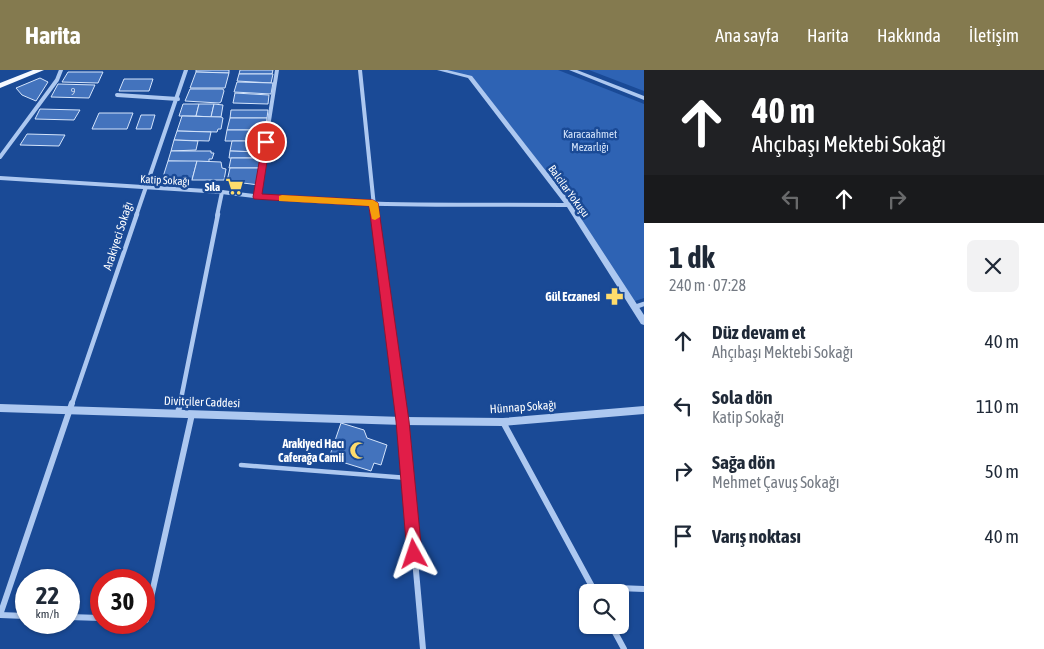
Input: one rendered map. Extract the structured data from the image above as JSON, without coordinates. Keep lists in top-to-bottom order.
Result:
{
  "streets": {
    "street": [
      "Katip Sokağı",
      "Balcilar Yokuşu",
      "Arakiyeci Sokağı",
      "Divitçiler Caddesi",
      "Hünnap Sokağı"
    ]
  },
  "crossings": [
    ["Katip Sokağı", "Balcilar Yokuşu"],
    ["Katip Sokağı", "Arakiyeci Sokağı"],
    ["Arakiyeci Sokağı", "Divitçiler Caddesi"],
    ["Divitçiler Caddesi", "Hünnap Sokağı"]
  ],
  "parks": ["Karacaahmet Mezarlığı"],
  "places": {
    "supermarket": ["Sıla"],
    "pharmacy": ["Gül Eczanesi"],
    "mosque": ["Arakiyeci Hacı Caferağa Camii"]
  },
  "house_numbers": ["9"],
  "page": {
    "header": "Harita",
    "nav": [
      "Ana sayfa",
      "Harita",
      "Hakkında",
      "İletişim"
    ],
    "turn": ["40 m", "Ahçıbaşı Mektebi Sokağı"],
    "heading": ["1 dk", "240 m · 07:28"],
    "list": [
      {
        "name": "Düz devam et",
        "note": "Ahçıbaşı Mektebi Sokağı",
        "value": "40 m"
      },
      {
        "name": "Sola dön",
        "note": "Katip Sokağı",
        "value": "110 m"
      },
      {
        "name": "Sağa dön",
        "note": "Mehmet Çavuş Sokağı",
        "value": "50 m"
      },
      {
        "name": "Varış noktası",
        "value": "40 m"
      }
    ],
    "speed": "22 km/h",
    "limit": "30"
  }
}
